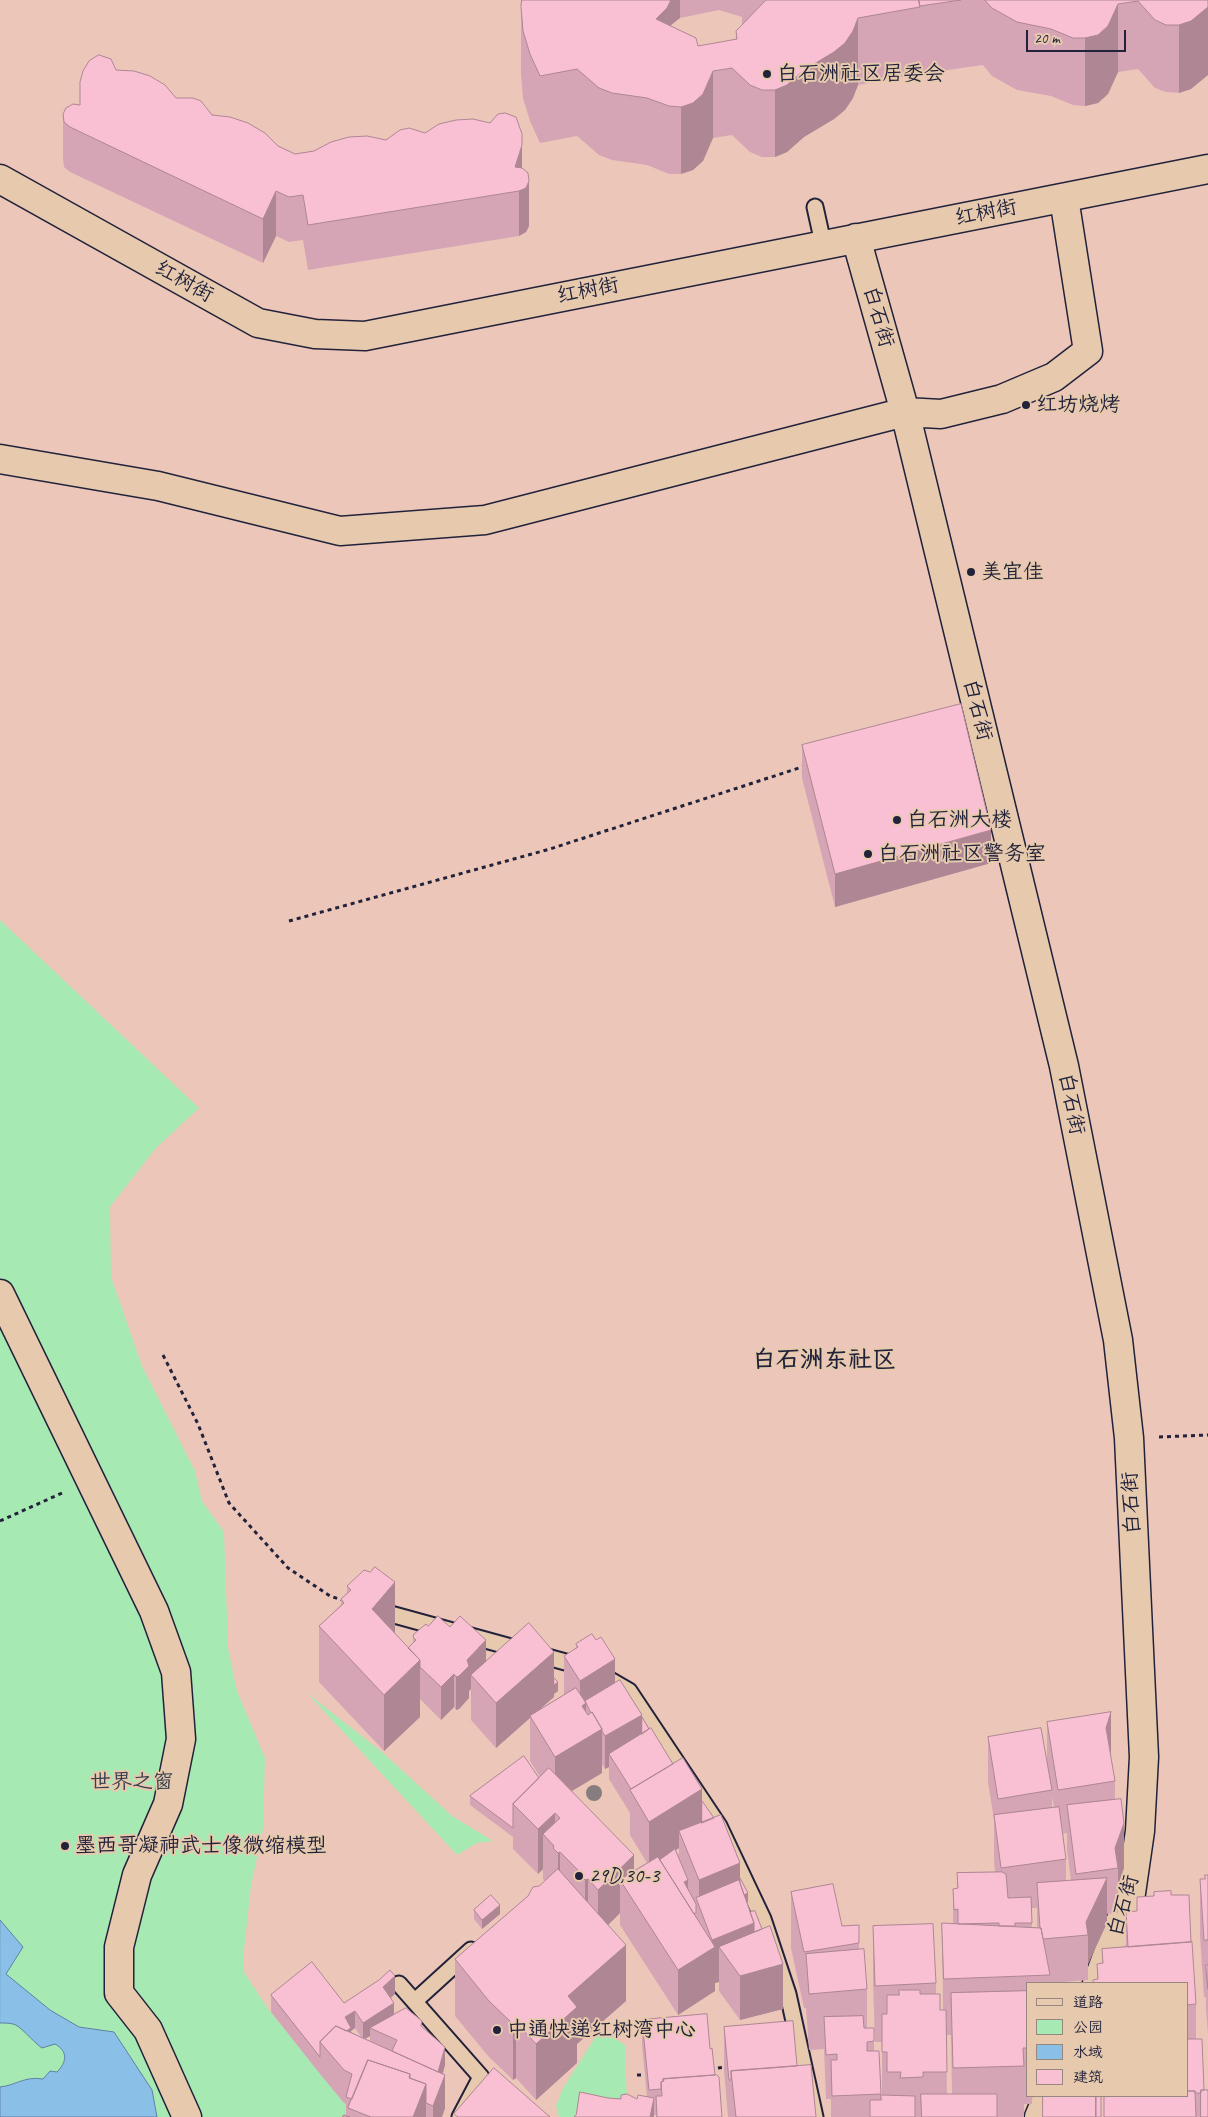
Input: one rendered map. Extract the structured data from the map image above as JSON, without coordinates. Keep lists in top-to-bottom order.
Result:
{
  "streets": {
    "street": ["红树街", "白石街"]
  },
  "crossings": [
    ["红树街", "白石街"]
  ],
  "districts": ["白石洲东社区"],
  "parks": ["世界之窗"],
  "places": [
    "白石洲社区居委会",
    "红坊烧烤",
    "美宜佳",
    "白石洲大楼",
    "白石洲社区警务室",
    "墨西哥凝神武士像微缩模型",
    "29D,30-3",
    "中通快递红树湾中心"
  ],
  "legend": [
    "道路",
    "公园",
    "水域",
    "建筑"
  ],
  "scale_bar": "20 m"
}
